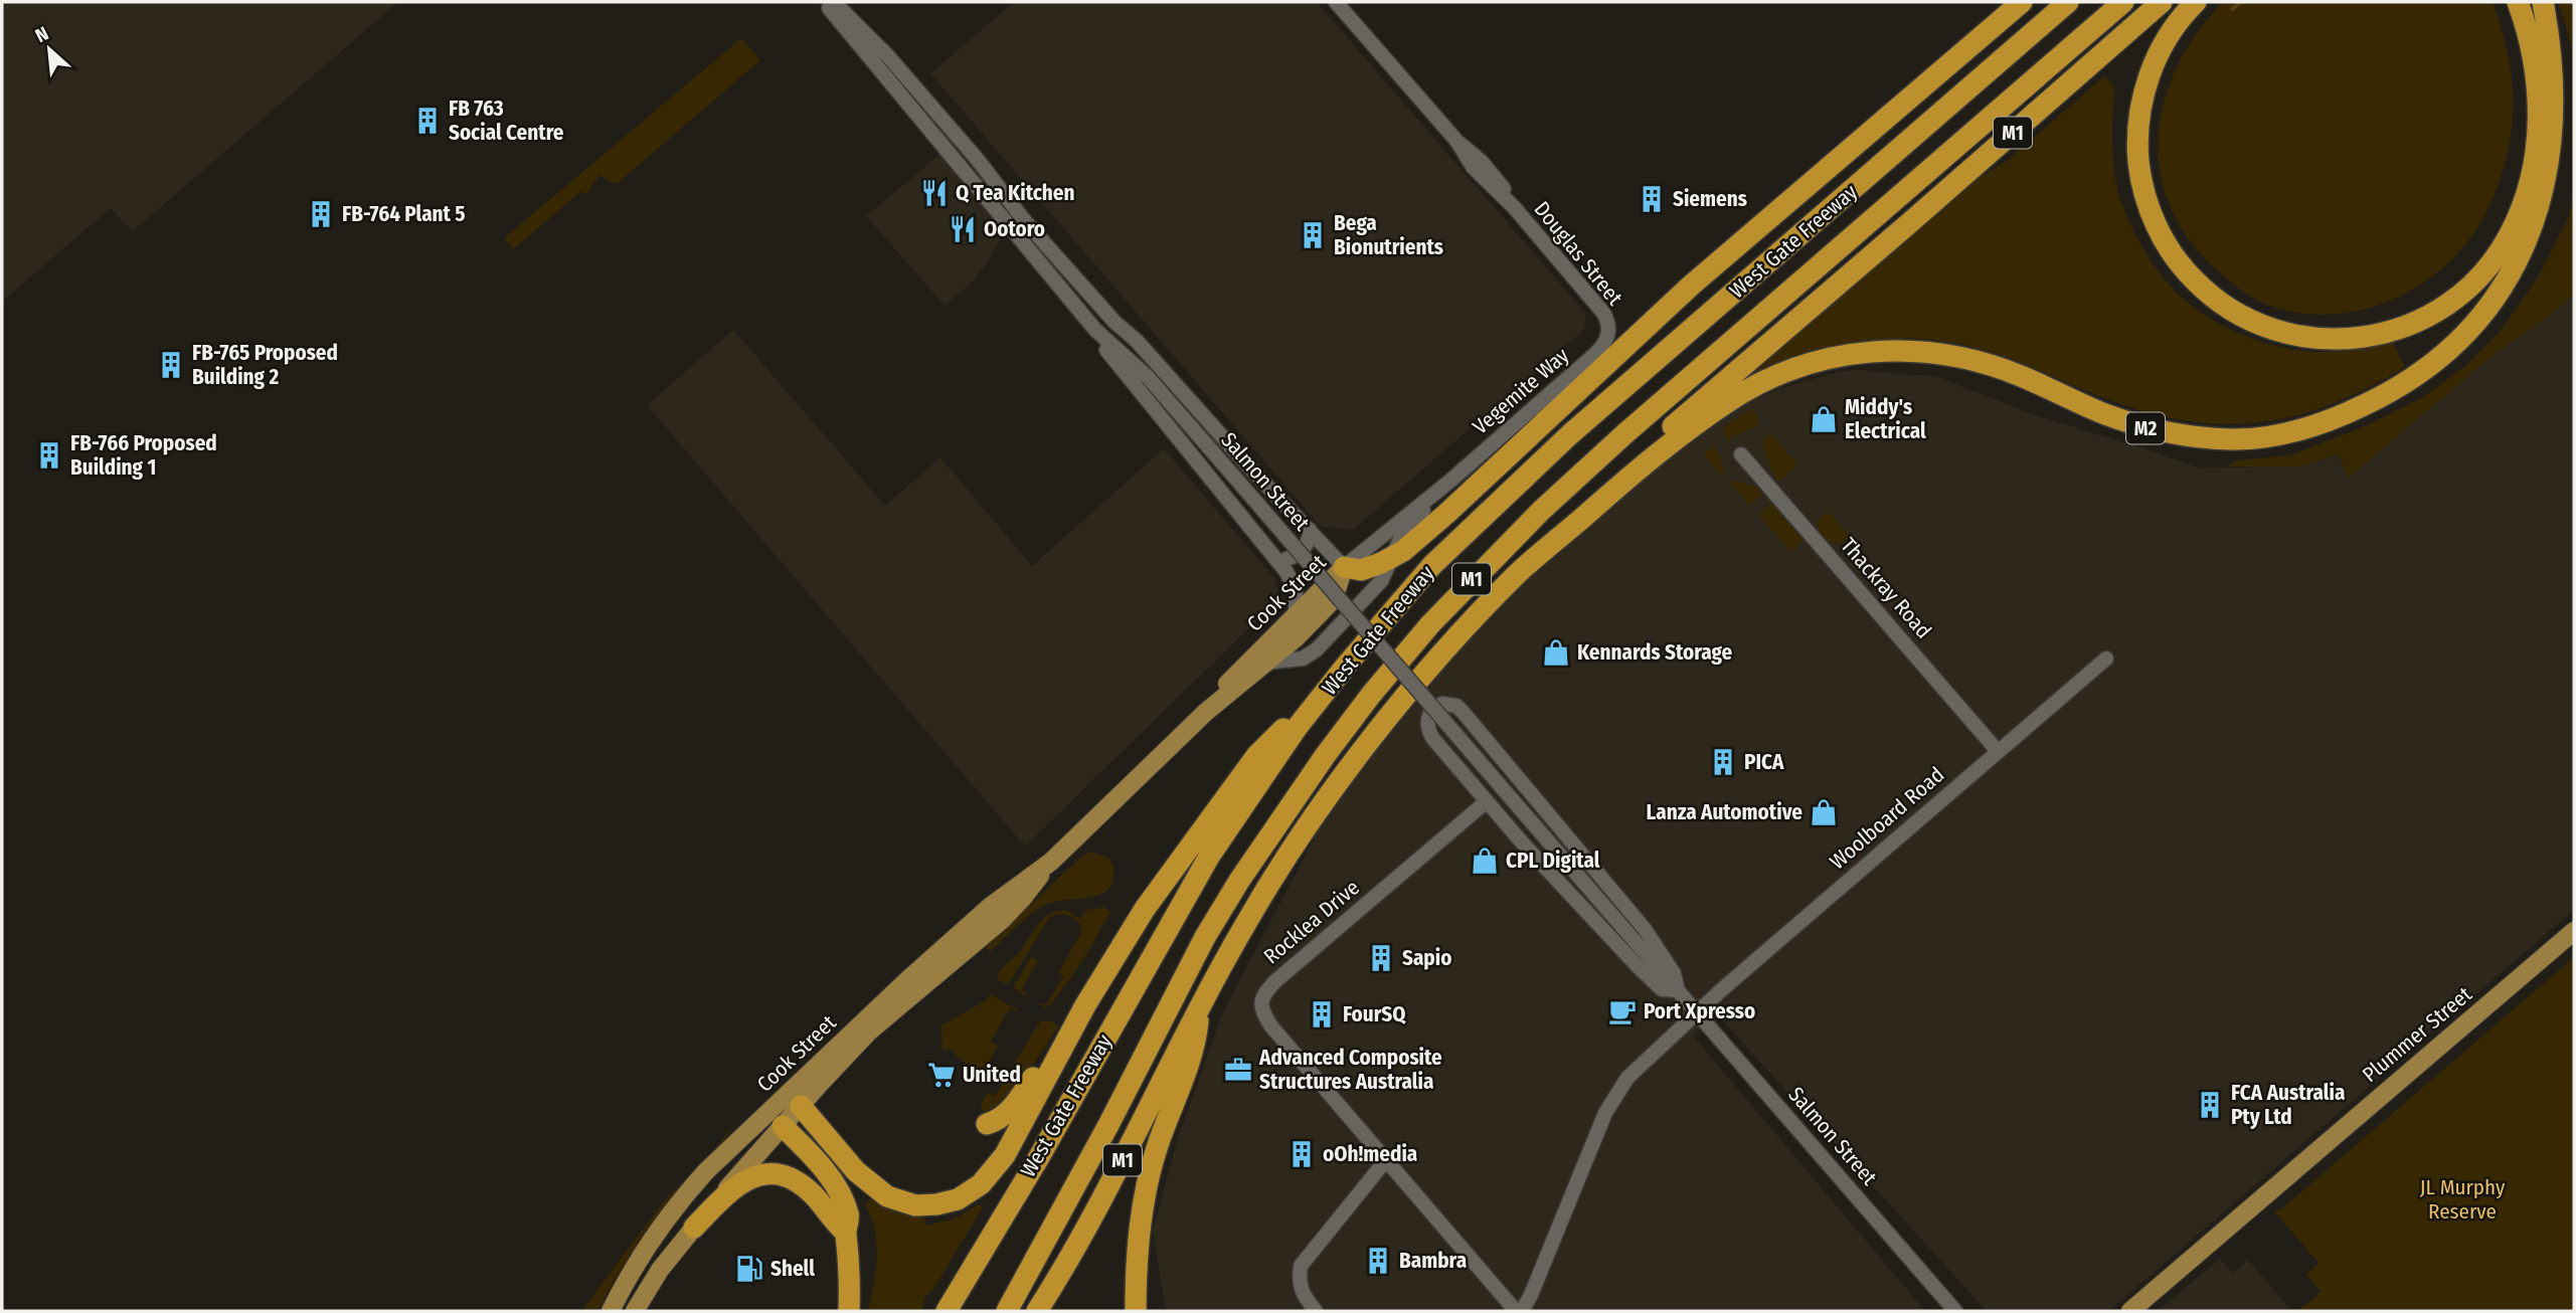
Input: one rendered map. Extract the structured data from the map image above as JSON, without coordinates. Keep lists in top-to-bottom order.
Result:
{
  "streets": {
    "highway": ["M1", "West Gate Freeway", "M2"],
    "main road": ["Cook Street", "Plummer Street"],
    "street": [
      "Douglas Street",
      "Vegemite Way",
      "Salmon Street",
      "Thackray Road",
      "Woolboard Road",
      "Rocklea Drive"
    ]
  },
  "crossings": [
    ["M1", "M2"],
    ["Douglas Street", "Vegemite Way"],
    ["Vegemite Way", "Salmon Street"],
    ["Vegemite Way", "Cook Street"],
    ["Salmon Street", "Cook Street"],
    ["Salmon Street", "Woolboard Road"],
    ["Salmon Street", "Rocklea Drive"],
    ["Thackray Road", "Woolboard Road"]
  ],
  "parks": ["JL Murphy Reserve"],
  "places": {
    "building": [
      "FB 763 Social Centre",
      "Siemens",
      "FB-764 Plant 5",
      "Bega Bionutrients",
      "FB-765 Proposed Building 2",
      "FB-766 Proposed Building 1",
      "PICA",
      "Sapio",
      "FourSQ",
      "FCA Australia Pty Ltd",
      "oOh!media",
      "Bambra"
    ],
    "restaurant": ["Q Tea Kitchen", "Ootoro"],
    "shop": [
      "Middy's Electrical",
      "Kennards Storage",
      "Lanza Automotive",
      "CPL Digital"
    ],
    "cafe": ["Port Xpresso"],
    "office": ["Advanced Composite Structures Australia"],
    "supermarket": ["United"],
    "fuel station": ["Shell"]
  },
  "north": "top left"
}
